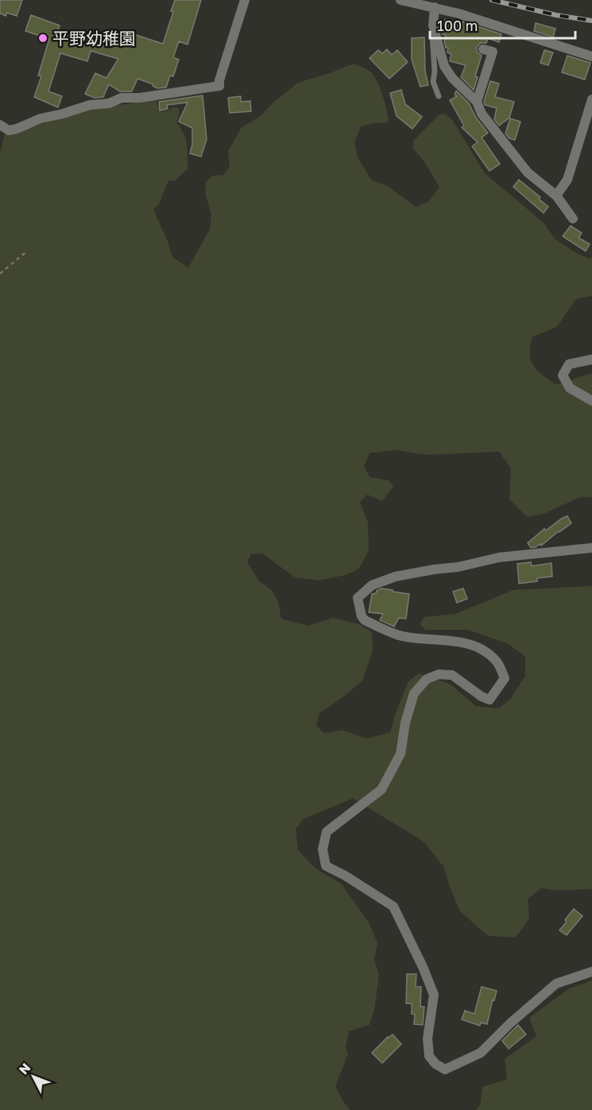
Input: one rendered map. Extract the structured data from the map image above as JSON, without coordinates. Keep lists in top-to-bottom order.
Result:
{
  "places": ["平野幼稚園"],
  "scale_bar": "100 m",
  "north": "top left"
}
